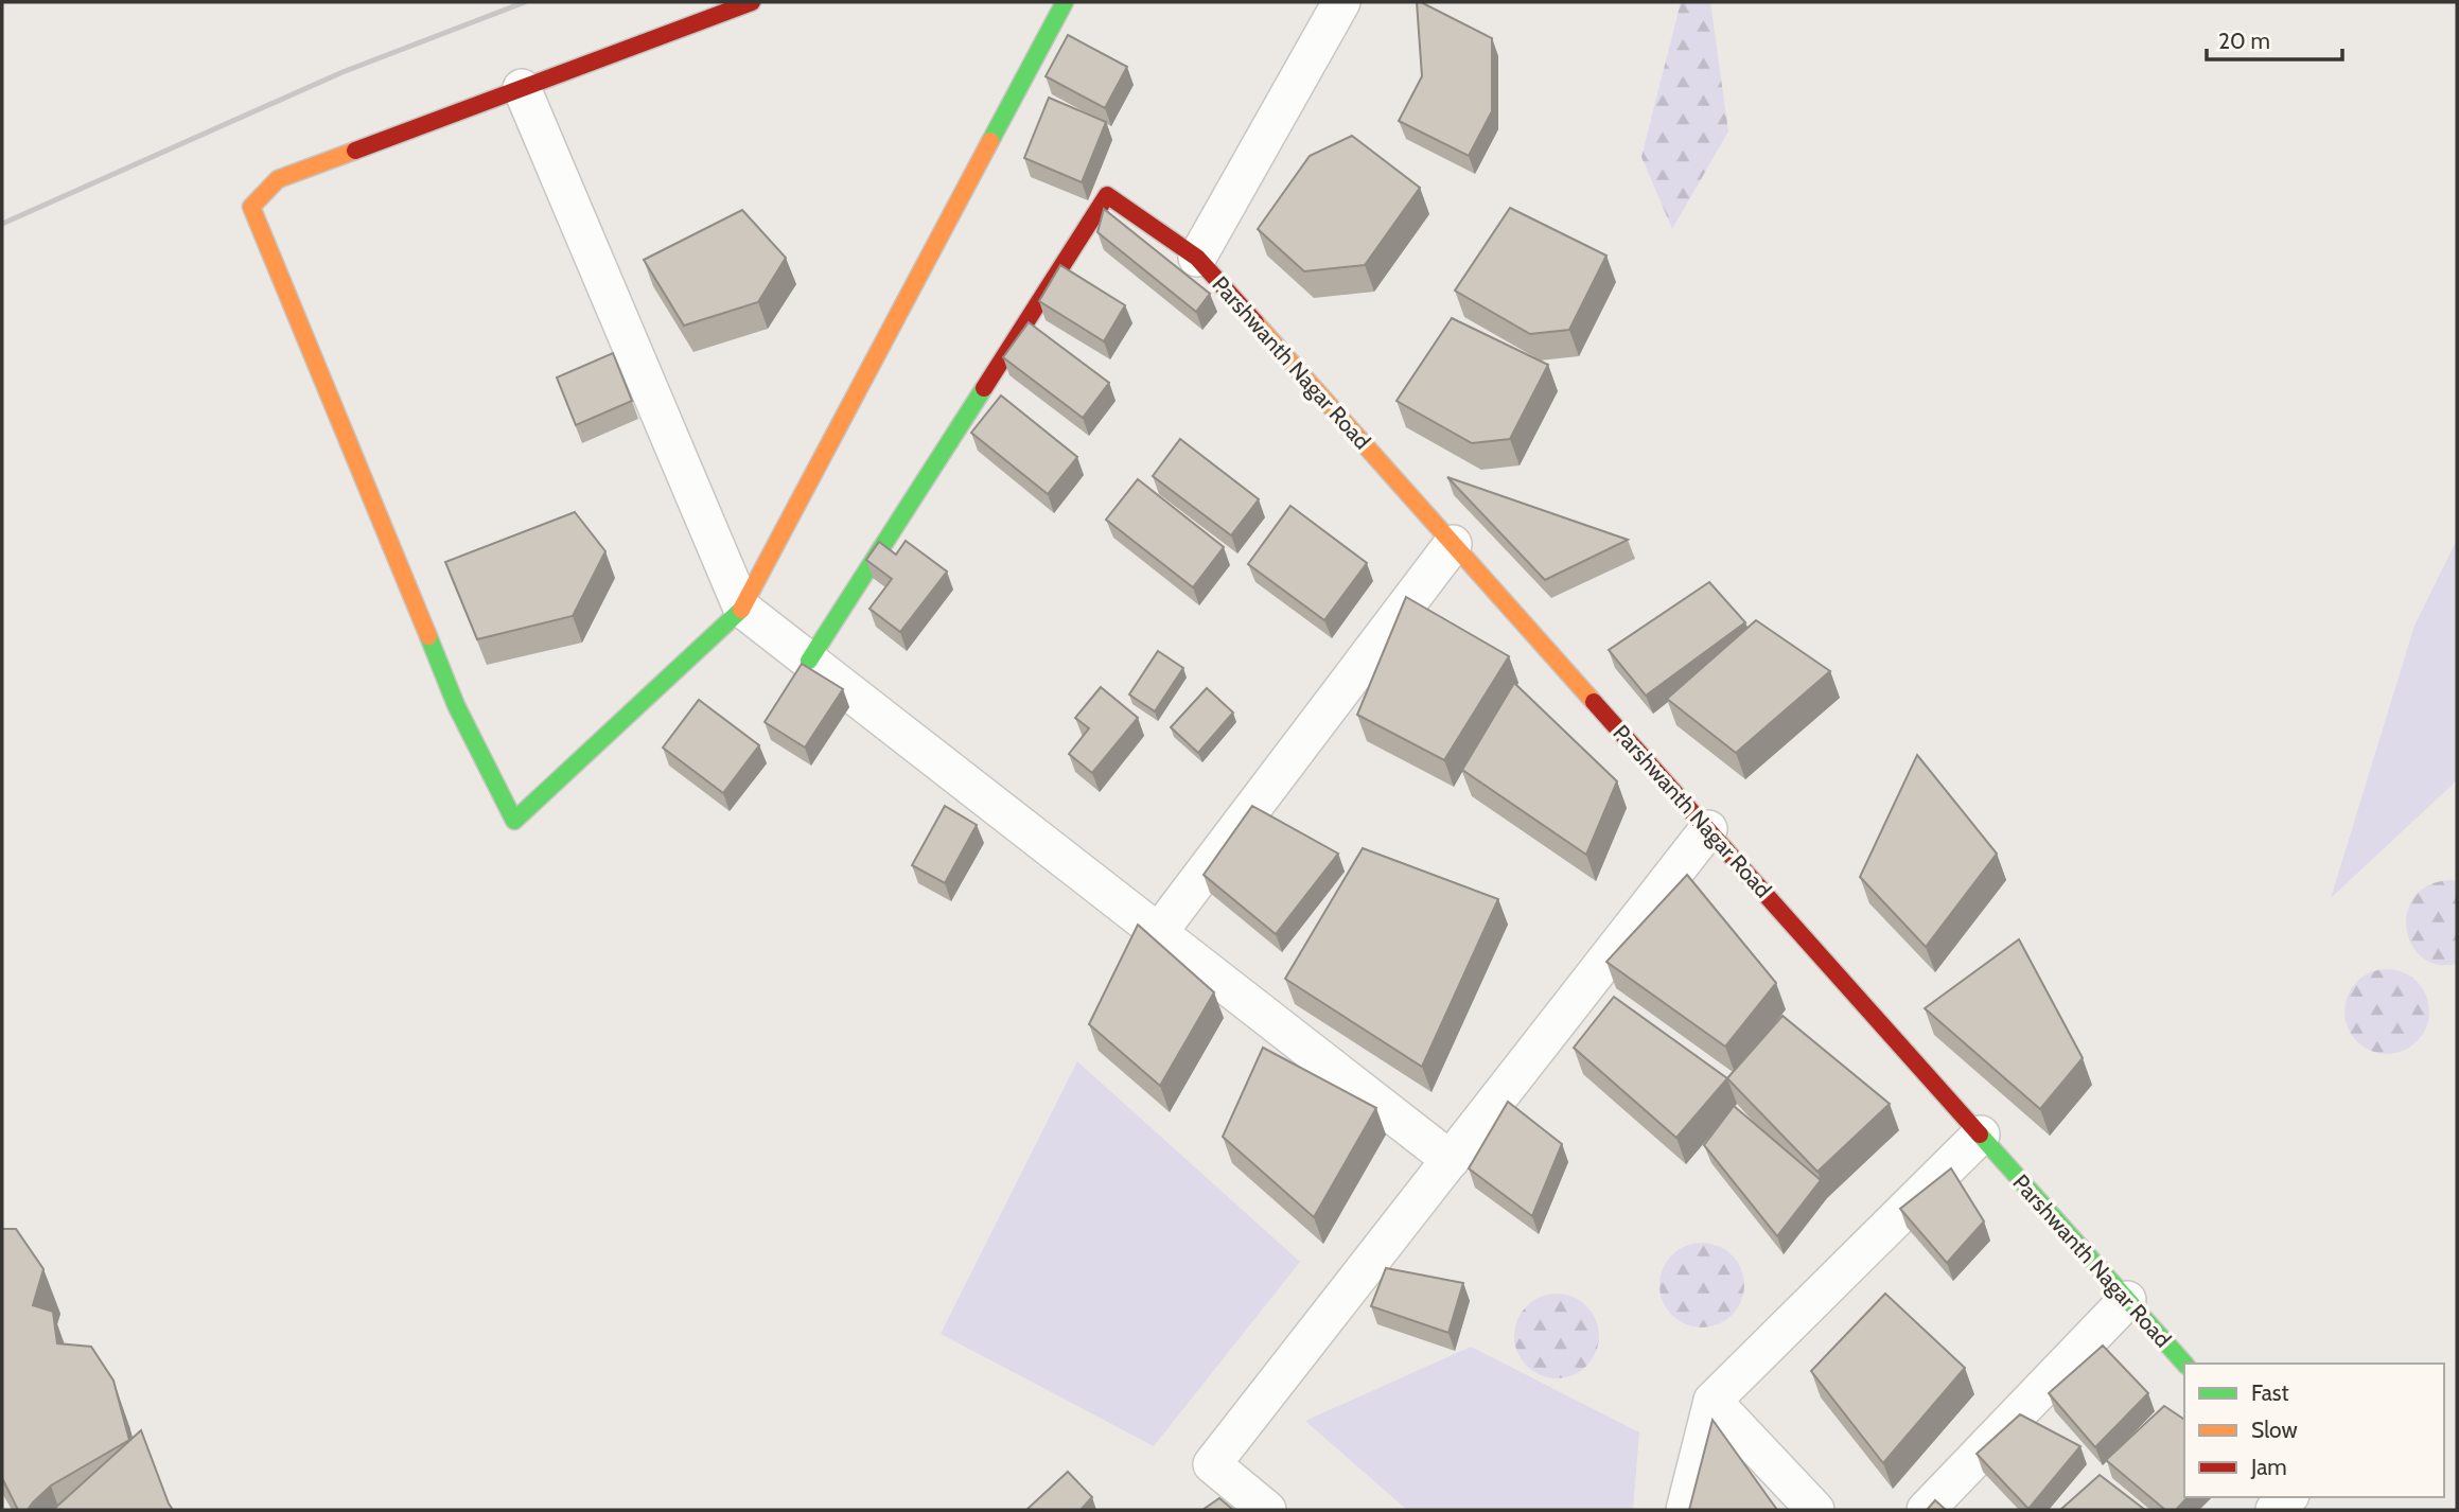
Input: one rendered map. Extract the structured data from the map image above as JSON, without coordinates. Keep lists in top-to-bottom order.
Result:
{
  "streets": {
    "street": ["Parshwanth Nagar Road"]
  },
  "legend": ["Fast", "Slow", "Jam"],
  "scale_bar": "20 m"
}
